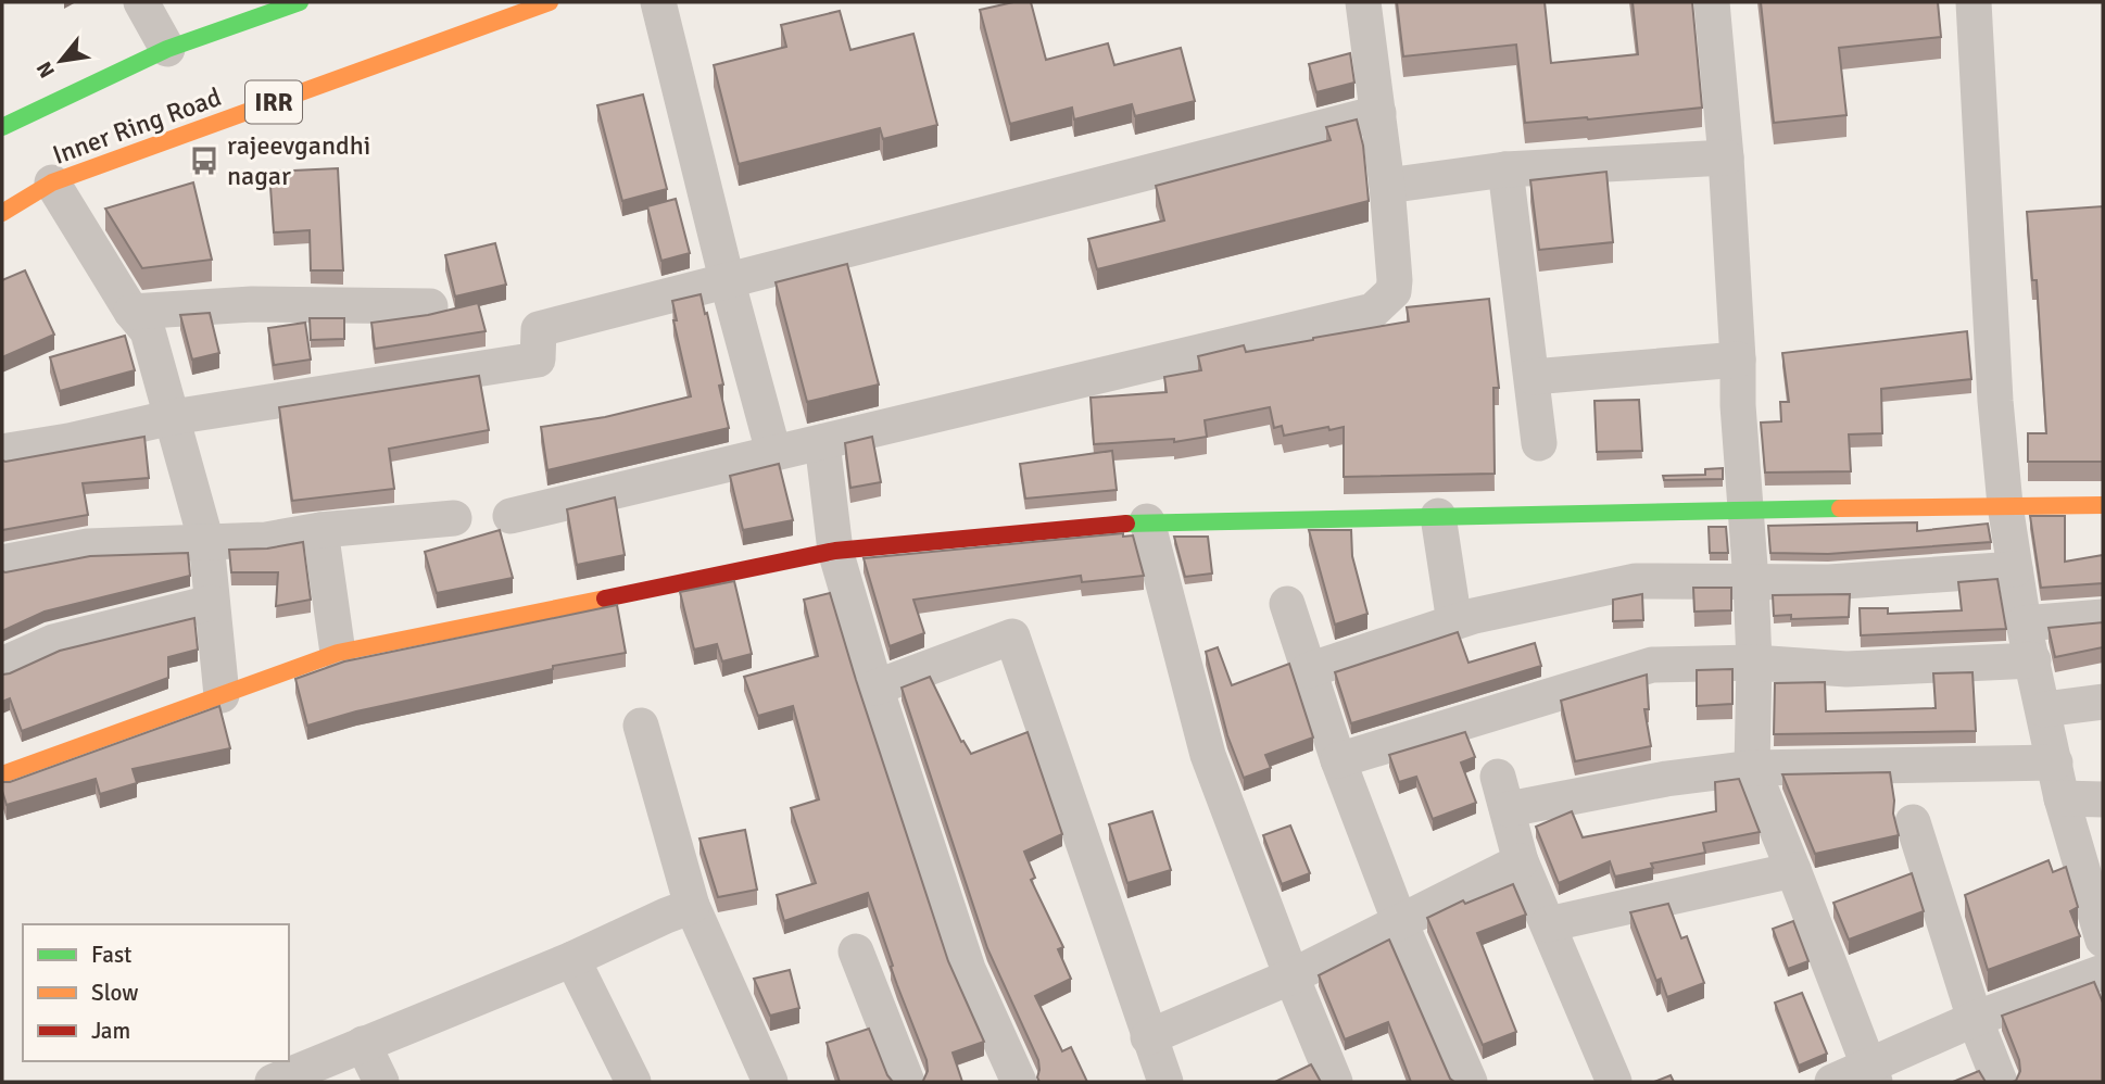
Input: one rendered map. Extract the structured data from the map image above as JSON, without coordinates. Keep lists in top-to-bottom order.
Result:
{
  "streets": {
    "main road": ["IRR", "Inner Ring Road"]
  },
  "places": {
    "bus stop": ["rajeevgandhi nagar"]
  },
  "legend": ["Fast", "Slow", "Jam"],
  "north": "bottom left"
}
